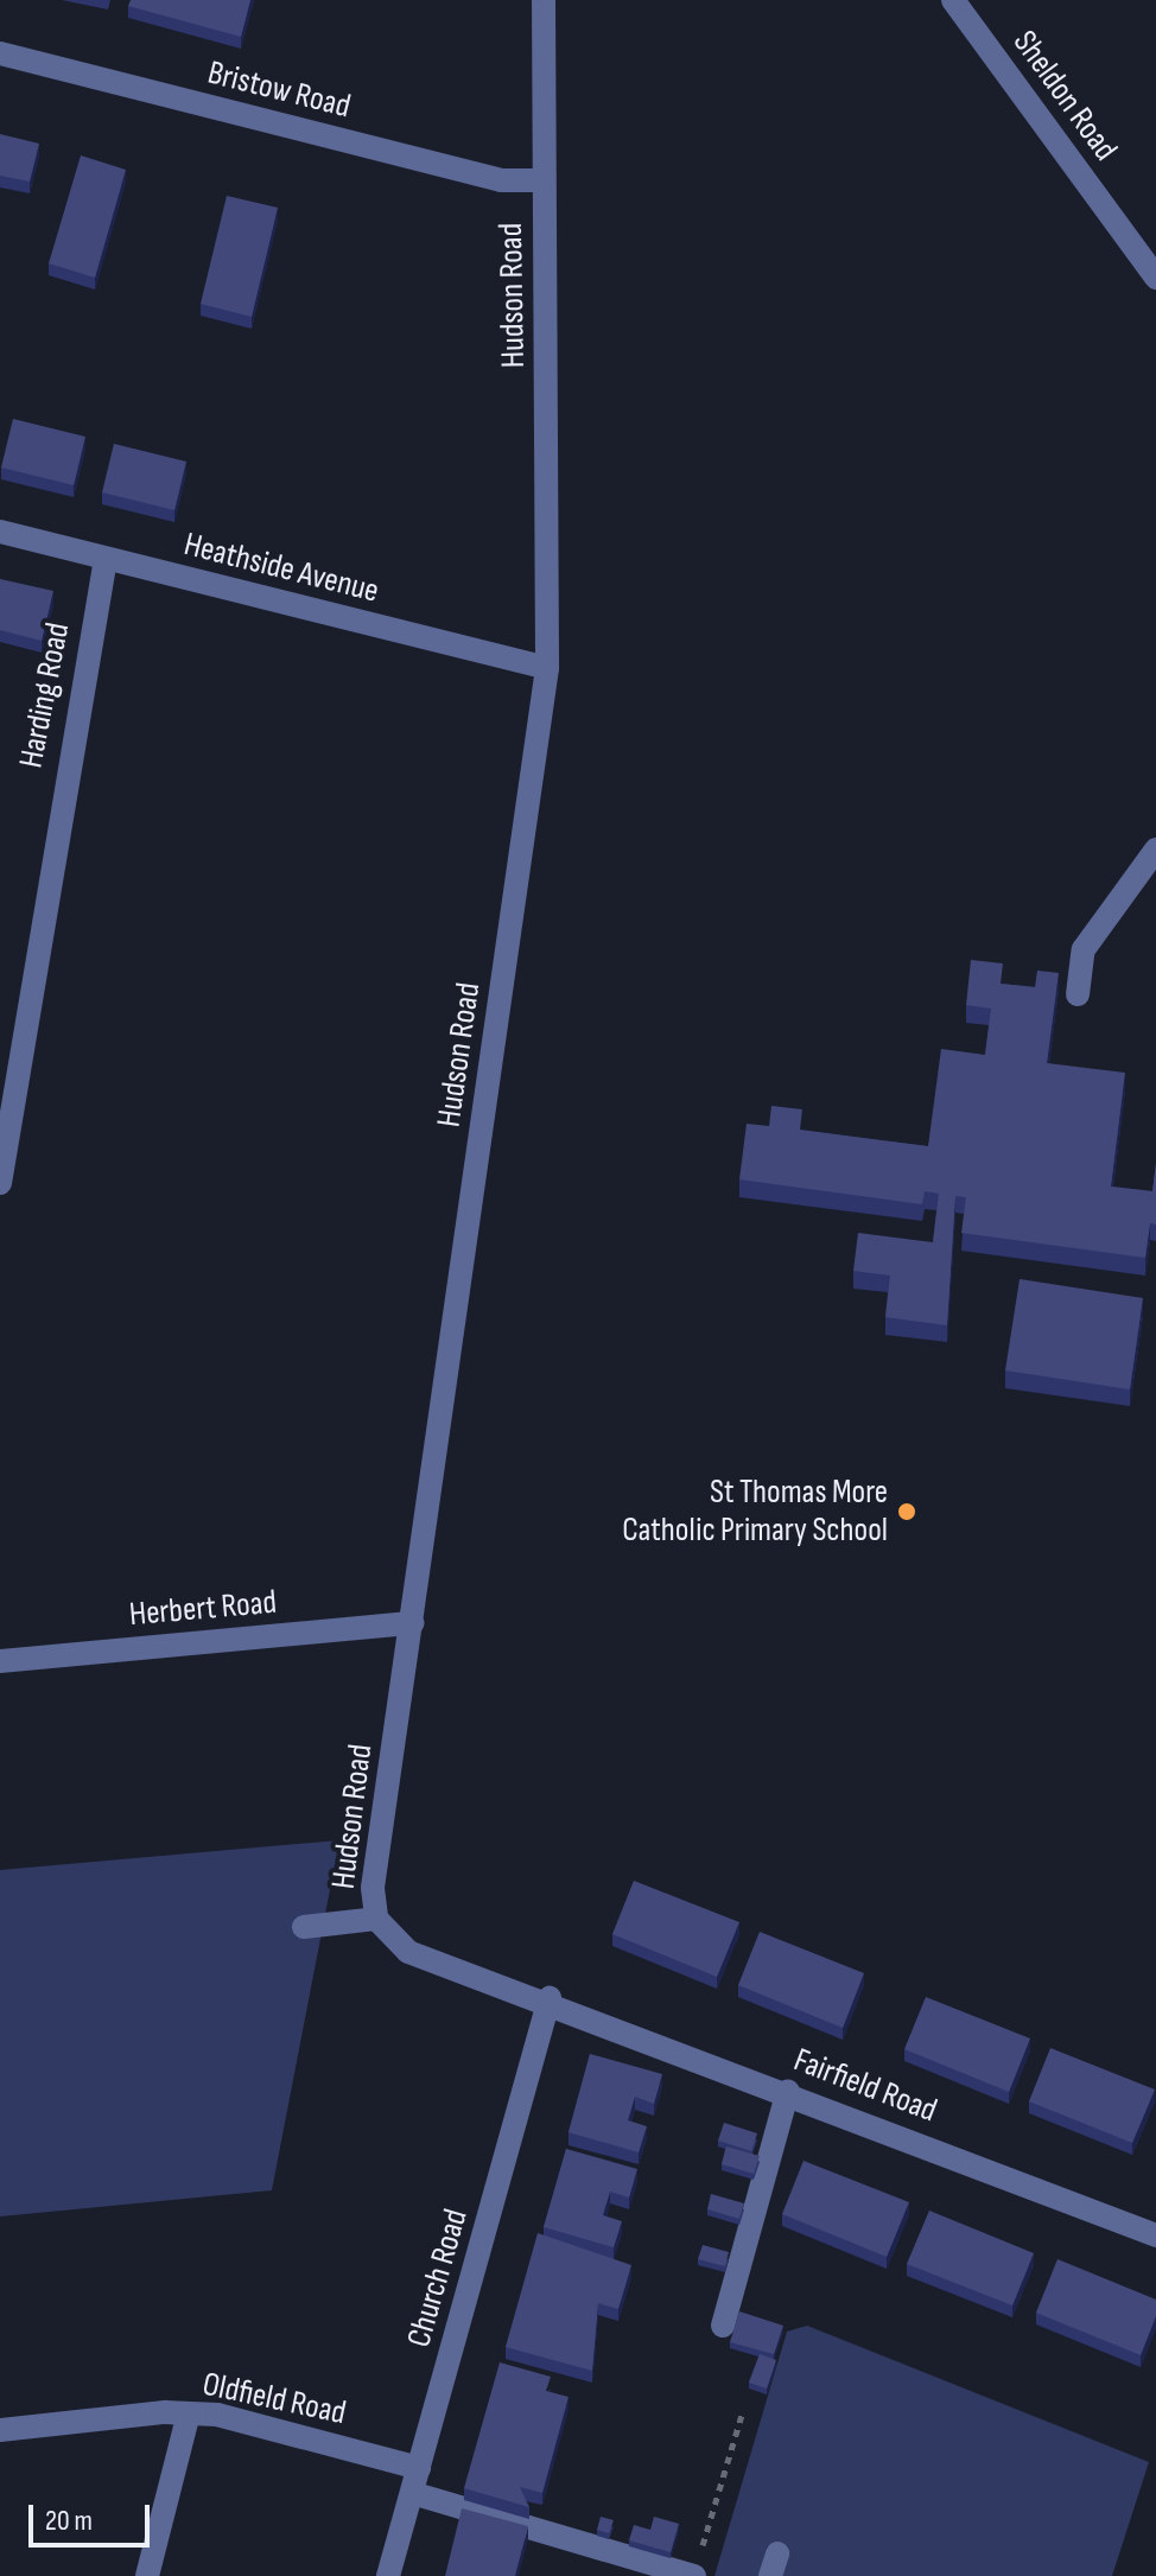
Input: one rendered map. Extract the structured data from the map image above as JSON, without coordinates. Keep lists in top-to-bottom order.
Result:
{
  "streets": {
    "street": [
      "Bristow Road",
      "Sheldon Road",
      "Hudson Road",
      "Heathside Avenue",
      "Harding Road",
      "Herbert Road",
      "Fairfield Road",
      "Church Road",
      "Oldfield Road"
    ]
  },
  "crossings": [
    ["Bristow Road", "Hudson Road"],
    ["Hudson Road", "Heathside Avenue"],
    ["Hudson Road", "Herbert Road"],
    ["Hudson Road", "Fairfield Road"],
    ["Hudson Road", "Church Road"],
    ["Heathside Avenue", "Harding Road"],
    ["Fairfield Road", "Church Road"],
    ["Church Road", "Oldfield Road"]
  ],
  "places": ["St Thomas More Catholic Primary School"],
  "scale_bar": "20 m"
}
